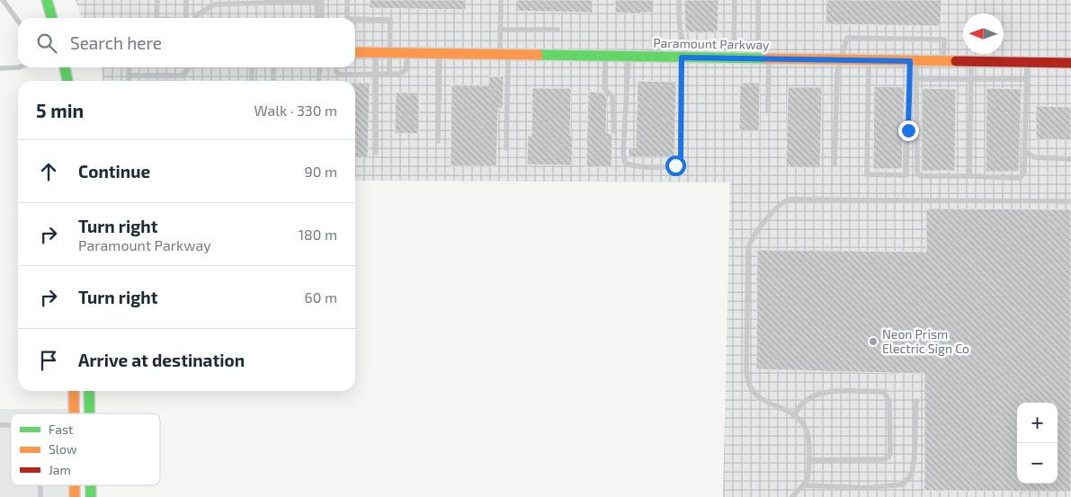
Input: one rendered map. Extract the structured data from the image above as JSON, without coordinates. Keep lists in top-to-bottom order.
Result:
{
  "streets": {
    "street": ["Paramount Parkway"]
  },
  "places": ["Neon Prism Electric Sign Co"],
  "legend": ["Fast", "Slow", "Jam"],
  "north": "left",
  "page": {
    "search": "Search here",
    "heading": ["5 min", "Walk · 330 m"],
    "list": [
      ["Continue", "90 m"],
      ["Turn right", "Paramount Parkway", "180 m"],
      ["Turn right", "60 m"],
      "Arrive at destination"
    ],
    "map_buttons": ["+", "−"]
  }
}
